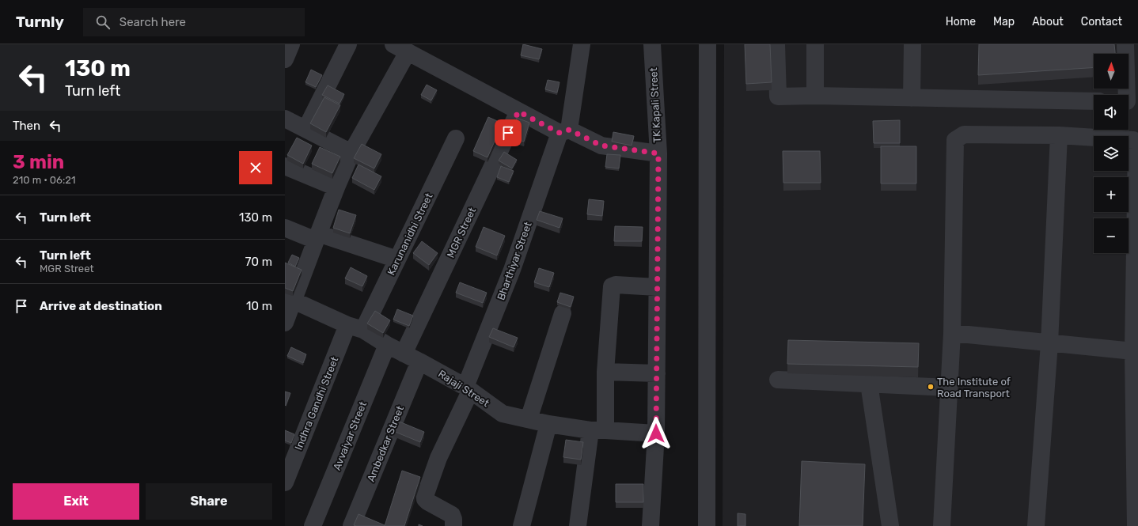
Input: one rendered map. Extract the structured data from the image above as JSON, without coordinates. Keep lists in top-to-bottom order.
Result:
{
  "streets": {
    "street": [
      "TK Kapali Street",
      "MGR Street",
      "Karunanidhi Street",
      "Bharthiyar Street",
      "Rajaji Street",
      "Indhra Gandhi Street",
      "Avvaiyar Street",
      "Ambedkar Street"
    ]
  },
  "crossings": [
    ["TK Kapali Street", "Rajaji Street"],
    ["MGR Street", "Rajaji Street"],
    ["Karunanidhi Street", "Rajaji Street"],
    ["Karunanidhi Street", "Indhra Gandhi Street"],
    ["Bharthiyar Street", "Rajaji Street"],
    ["Rajaji Street", "Indhra Gandhi Street"],
    ["Rajaji Street", "Avvaiyar Street"],
    ["Rajaji Street", "Ambedkar Street"]
  ],
  "places": ["The Institute of Road Transport"],
  "north": "top",
  "page": {
    "header": "Turnly",
    "search": "Search here",
    "nav": [
      "Home",
      "Map",
      "About",
      "Contact"
    ],
    "turn": ["130 m", "Turn left"],
    "map_buttons": ["+", "−"],
    "then": "Then",
    "heading": ["3 min", "210 m · 06:21"],
    "list": [
      {
        "name": "Turn left",
        "value": "130 m"
      },
      {
        "name": "Turn left",
        "note": "MGR Street",
        "value": "70 m"
      },
      {
        "name": "Arrive at destination",
        "value": "10 m"
      }
    ],
    "buttons": ["Exit", "Share"]
  }
}
